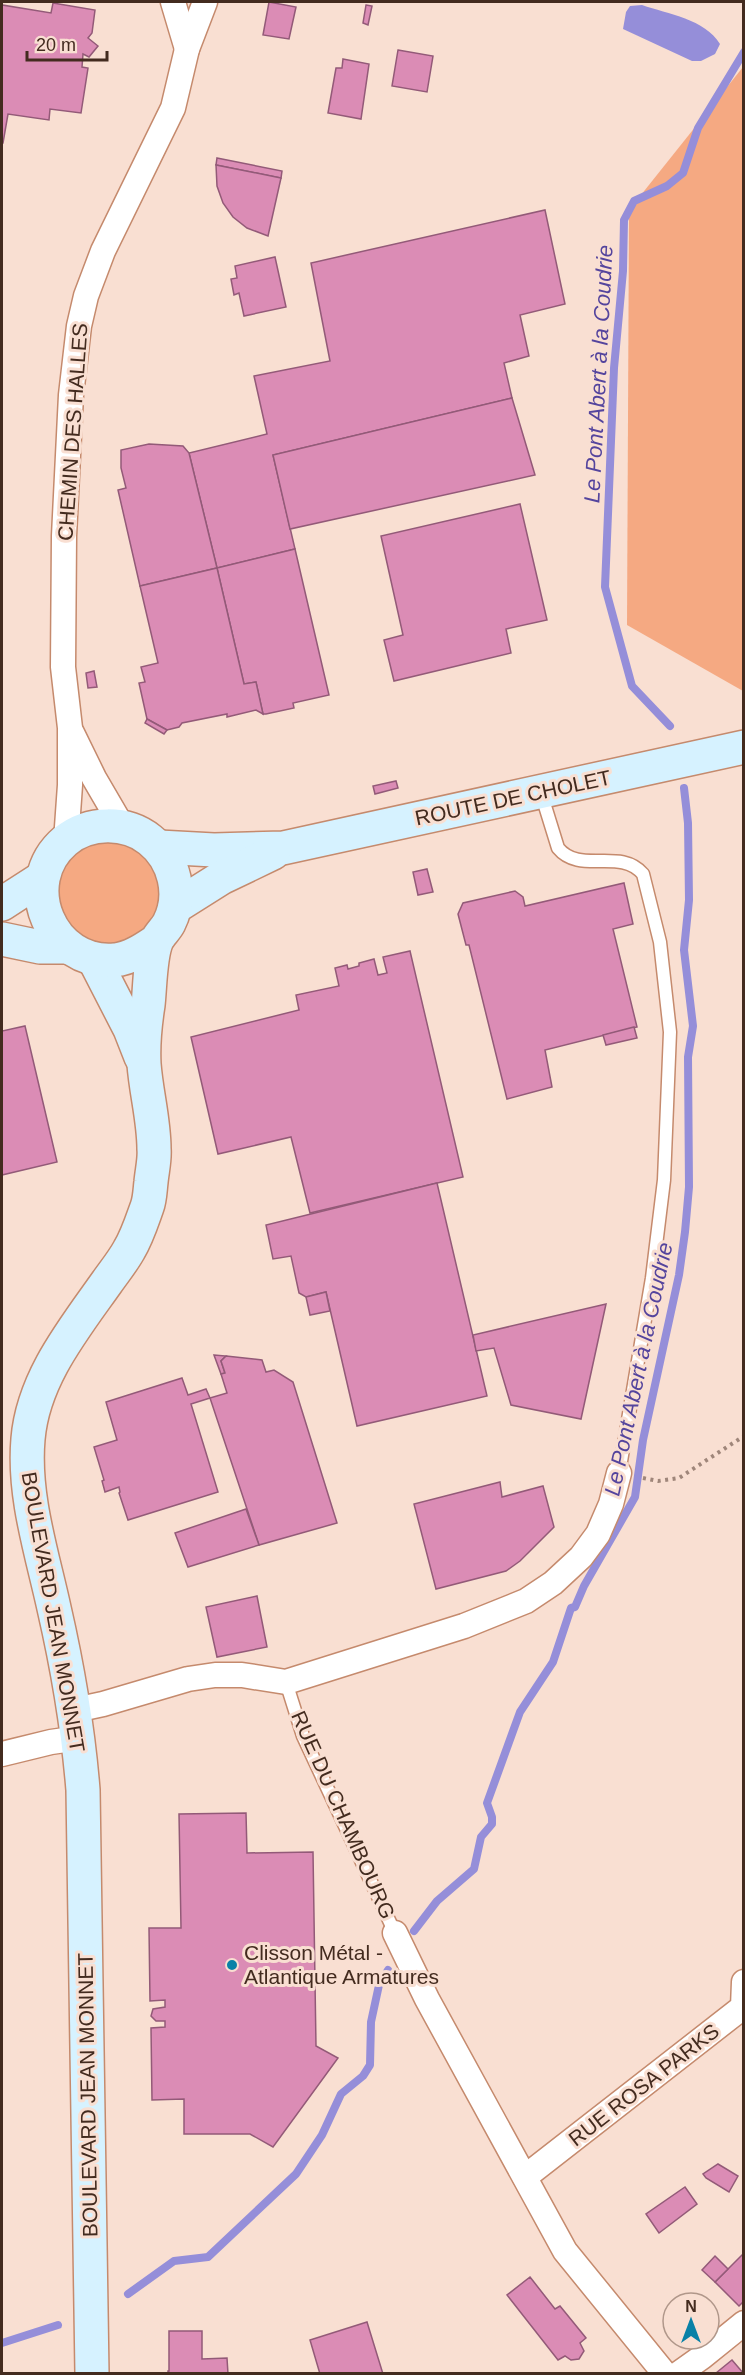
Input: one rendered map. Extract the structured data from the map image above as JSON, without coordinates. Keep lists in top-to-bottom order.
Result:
{
  "streets": {
    "main road": ["ROUTE DE CHOLET", "BOULEVARD JEAN MONNET"],
    "street": ["CHEMIN DES HALLES", "RUE DU CHAMBOURG", "RUE ROSA PARKS"]
  },
  "crossings": [
    ["CHEMIN DES HALLES", "ROUTE DE CHOLET"],
    ["RUE DU CHAMBOURG", "RUE ROSA PARKS"]
  ],
  "water": ["Le Pont Abert à la Coudrie"],
  "places": ["Clisson Métal - Atlantique Armatures"],
  "scale_bar": "20 m",
  "north": "top"
}
